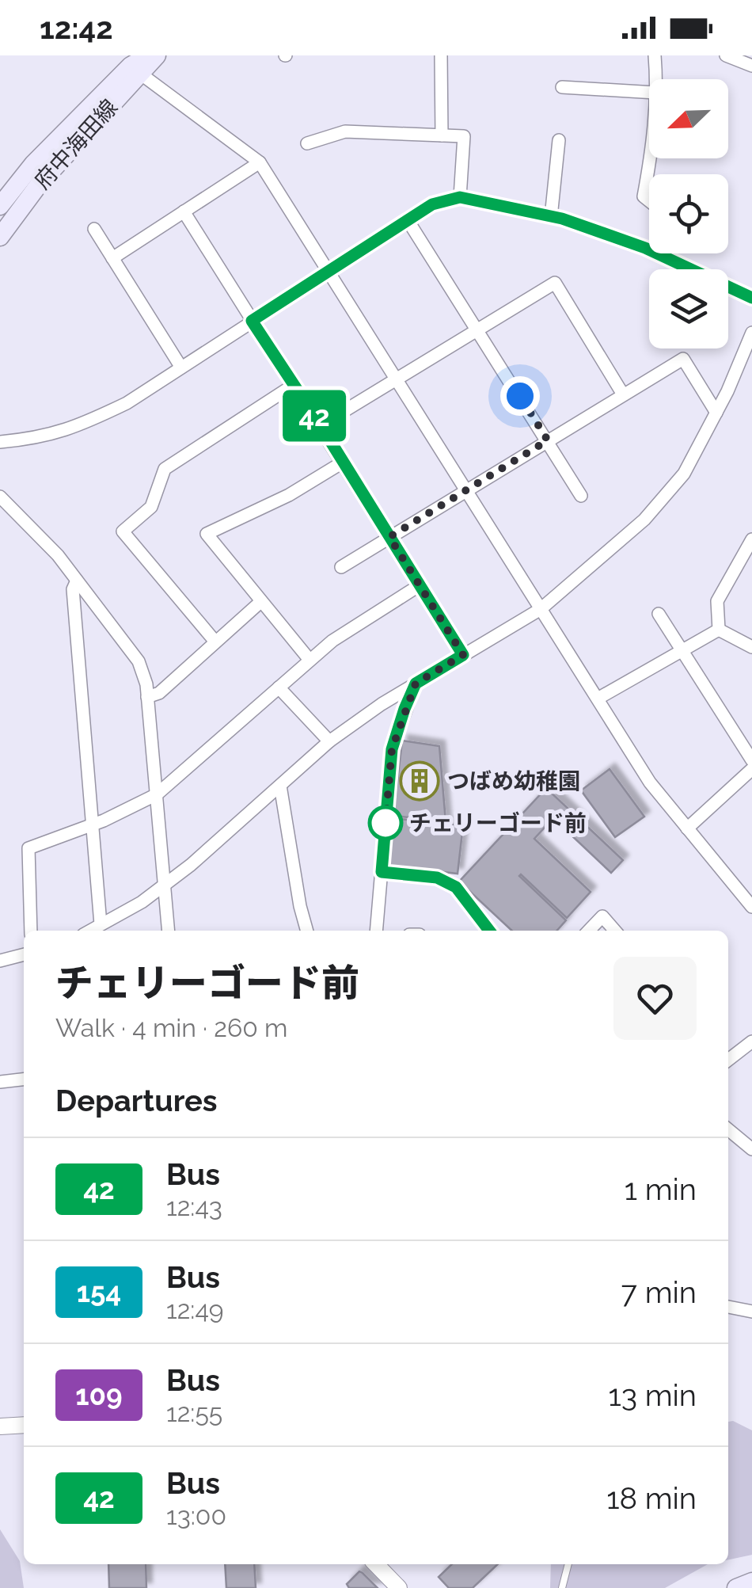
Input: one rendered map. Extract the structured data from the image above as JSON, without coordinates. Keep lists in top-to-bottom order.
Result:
{
  "streets": {
    "main road": ["府中海田線"]
  },
  "places": {
    "building": ["つばめ幼稚園"],
    "other": ["チェリーゴード前"]
  },
  "lines": ["bus line 42"],
  "north": "bottom left",
  "page": {
    "status": "12:42",
    "on_map": "42",
    "heading": [
      ["チェリーゴード前", "Walk · 4 min · 260 m"],
      "Departures"
    ],
    "list": [
      {
        "mark": "42",
        "name": "Bus",
        "note": "12:43",
        "value": "1 min"
      },
      {
        "mark": "154",
        "name": "Bus",
        "note": "12:49",
        "value": "7 min"
      },
      {
        "mark": "109",
        "name": "Bus",
        "note": "12:55",
        "value": "13 min"
      },
      {
        "mark": "42",
        "name": "Bus",
        "note": "13:00",
        "value": "18 min"
      }
    ]
  }
}
